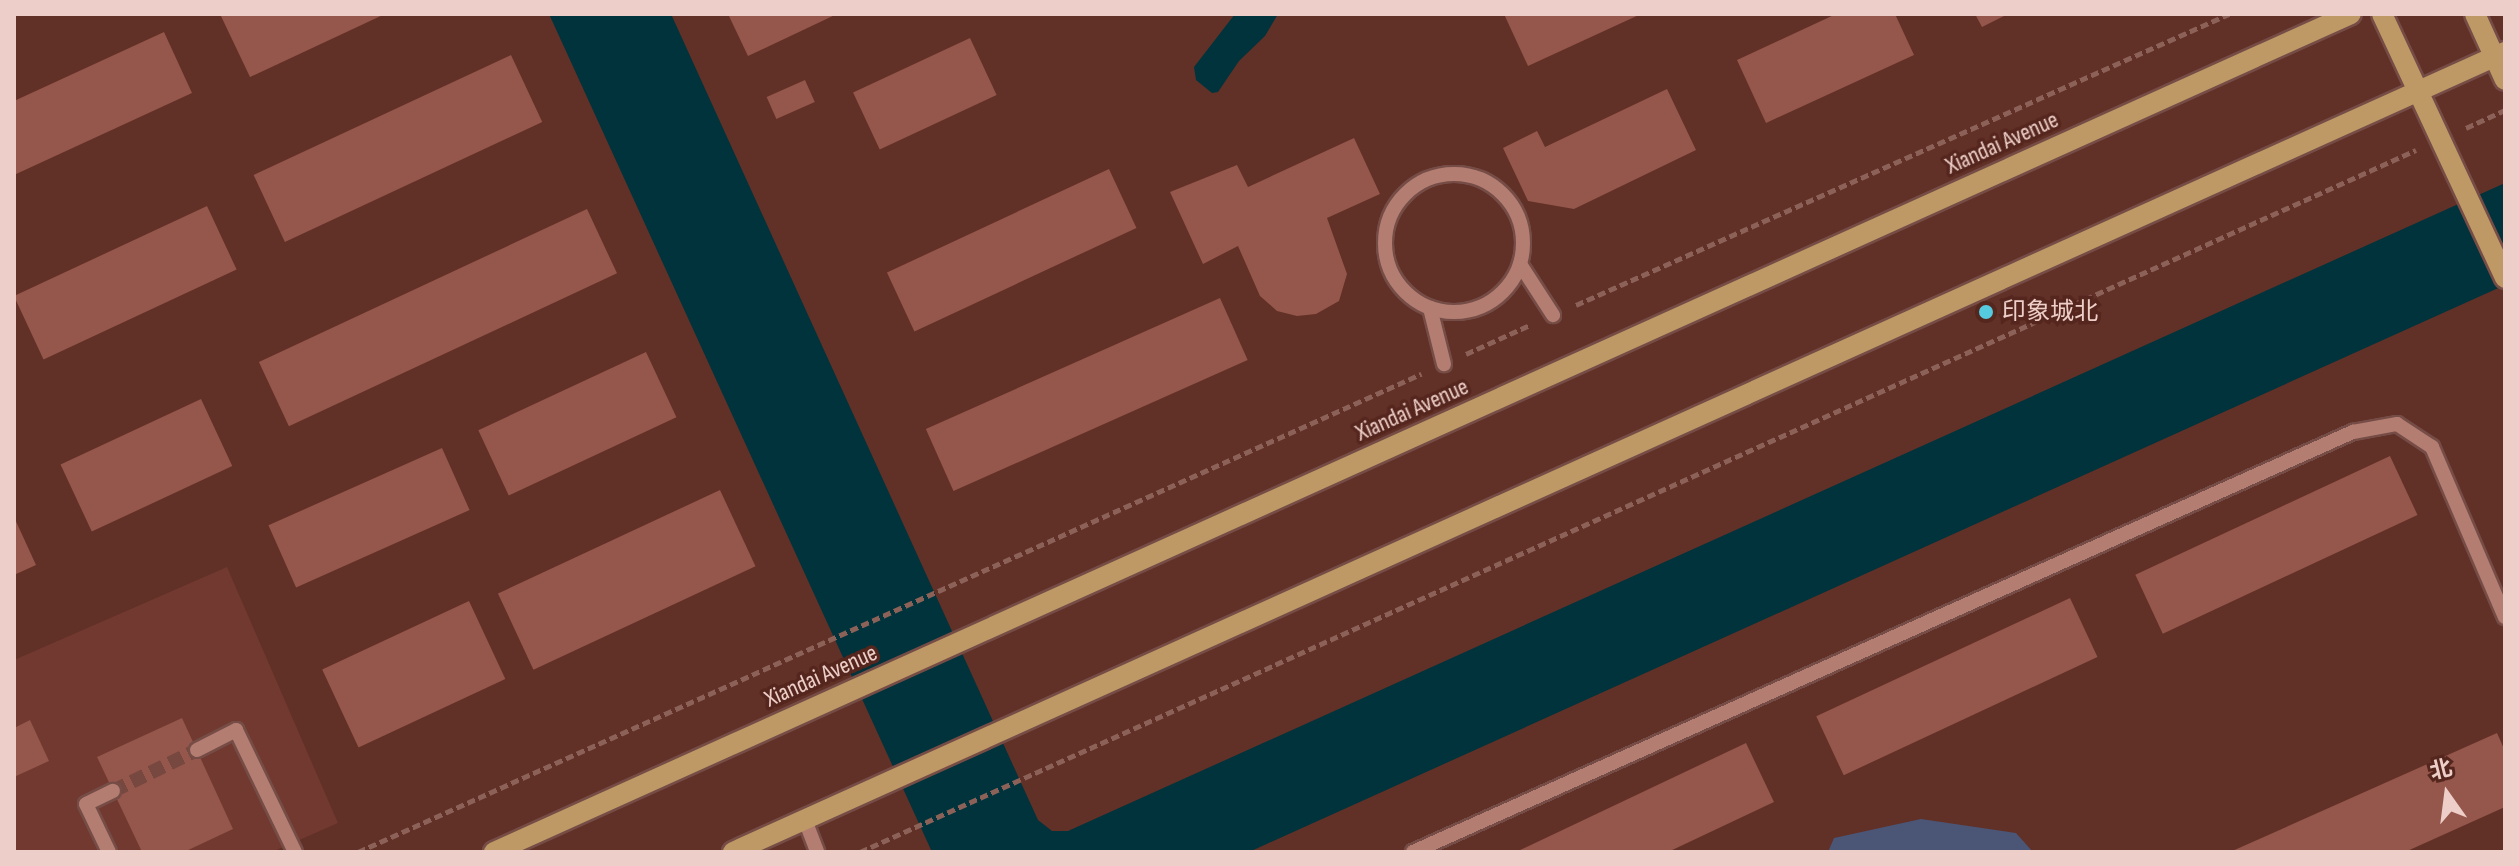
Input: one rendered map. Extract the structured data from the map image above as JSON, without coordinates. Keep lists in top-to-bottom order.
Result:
{
  "streets": {
    "main road": ["Xiandai Avenue"]
  },
  "places": ["印象城北"],
  "north": "top"
}
